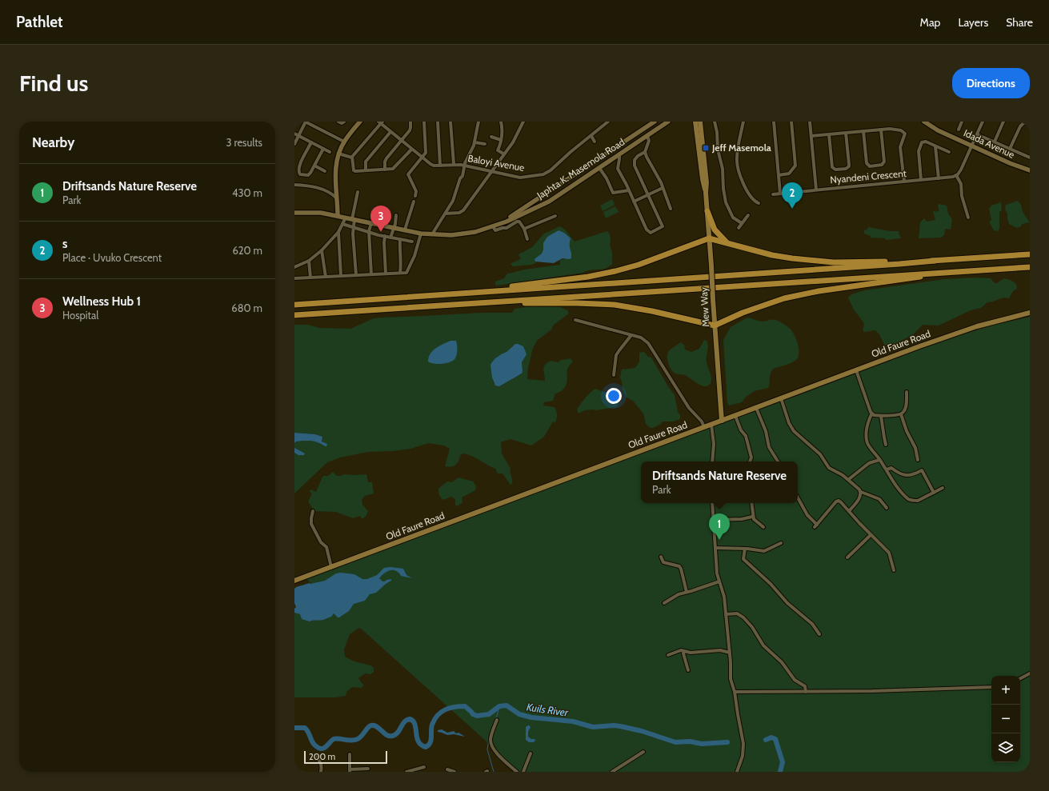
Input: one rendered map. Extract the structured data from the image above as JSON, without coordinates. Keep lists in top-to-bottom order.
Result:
{
  "streets": {
    "main road": [
      "Idada Avenue",
      "Japhta K. Masemola Road",
      "Mew Way",
      "Old Faure Road"
    ],
    "street": ["Baloyi Avenue", "Nyandeni Crescent"]
  },
  "crossings": [
    ["Mew Way", "Old Faure Road"]
  ],
  "water": ["Kuils River"],
  "places": {
    "transit": ["Jeff Masemola"]
  },
  "scale_bar": "200 m",
  "page": {
    "header": "Pathlet",
    "nav": ["Map", "Layers", "Share"],
    "buttons": "Directions",
    "title": "Find us",
    "heading": ["Nearby", "3 results"],
    "list": [
      {
        "mark": "1",
        "name": "Driftsands Nature Reserve",
        "note": "Park",
        "value": "430 m"
      },
      {
        "mark": "2",
        "name": "s",
        "note": "Place · Uvuko Crescent",
        "value": "620 m"
      },
      {
        "mark": "3",
        "name": "Wellness Hub 1",
        "note": "Hospital",
        "value": "680 m"
      }
    ],
    "pins": ["2", "3", "1"],
    "popup": ["Driftsands Nature Reserve", "Park"],
    "map_buttons": ["+", "−"],
    "scale": "200 m"
  }
}
